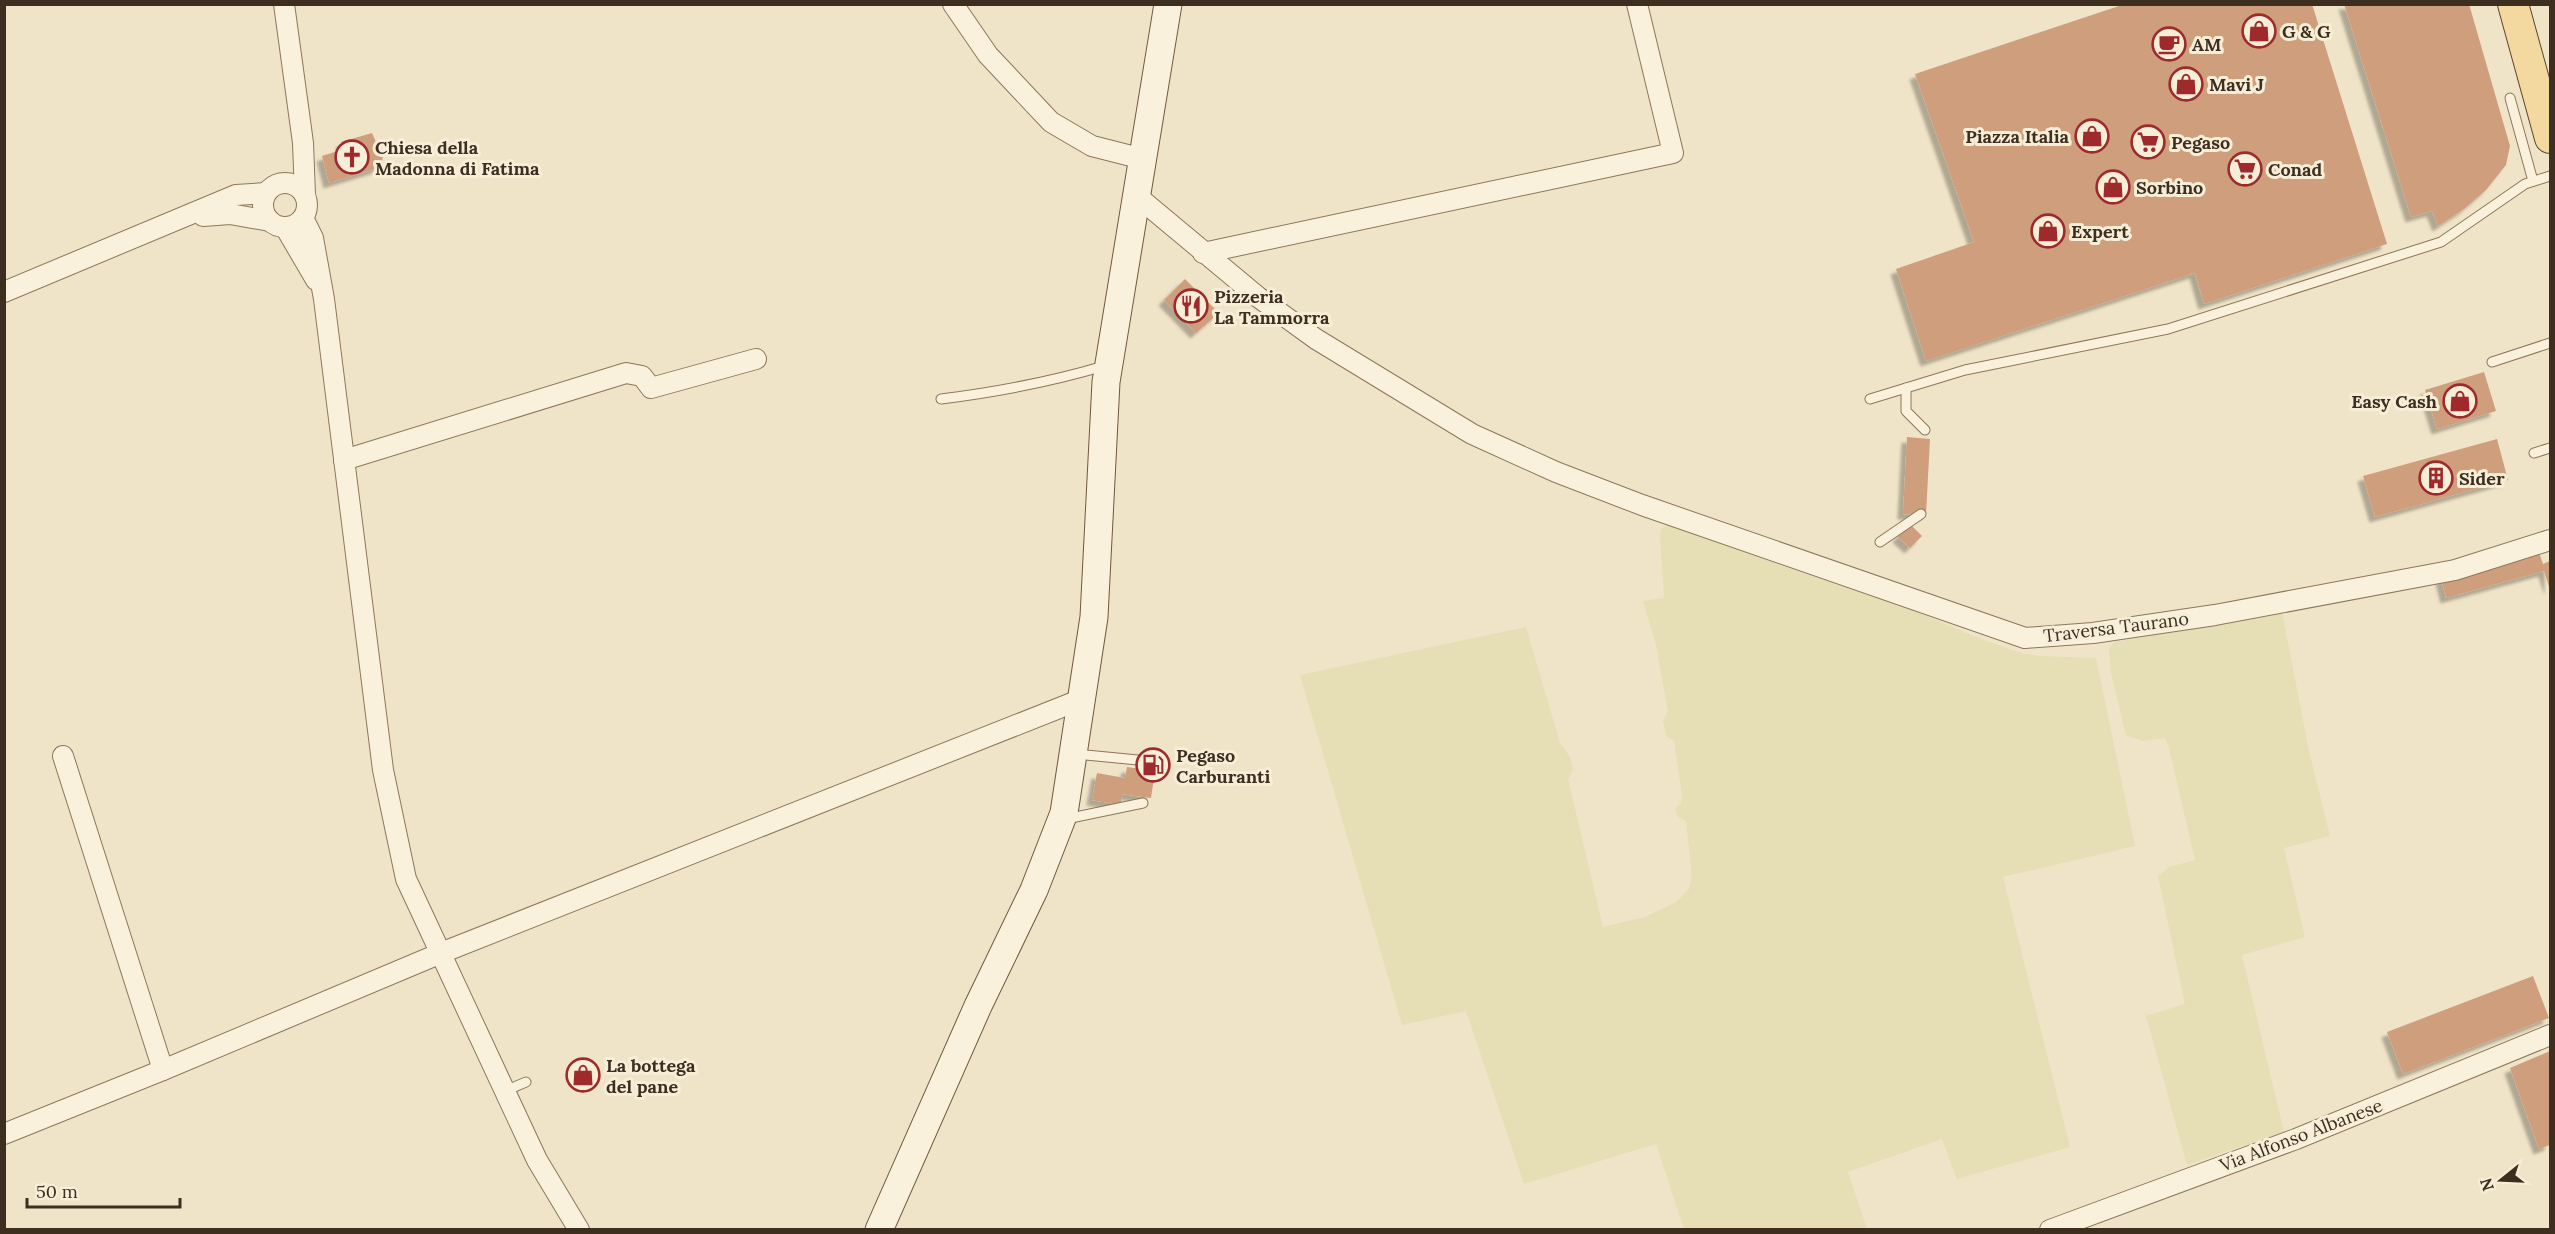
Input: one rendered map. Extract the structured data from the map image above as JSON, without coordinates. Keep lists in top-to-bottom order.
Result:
{
  "streets": {
    "street": ["Traversa Taurano", "Via Alfonso Albanese"]
  },
  "places": {
    "shop": [
      "G & G",
      "Mavi J",
      "Piazza Italia",
      "Sorbino",
      "Expert",
      "Easy Cash",
      "La bottega del pane"
    ],
    "cafe": ["AM"],
    "supermarket": ["Pegaso", "Conad"],
    "church": ["Chiesa della Madonna di Fatima"],
    "restaurant": ["Pizzeria La Tammorra"],
    "building": ["Sider"],
    "fuel station": ["Pegaso Carburanti"]
  },
  "scale_bar": "50 m",
  "north": "left"
}
